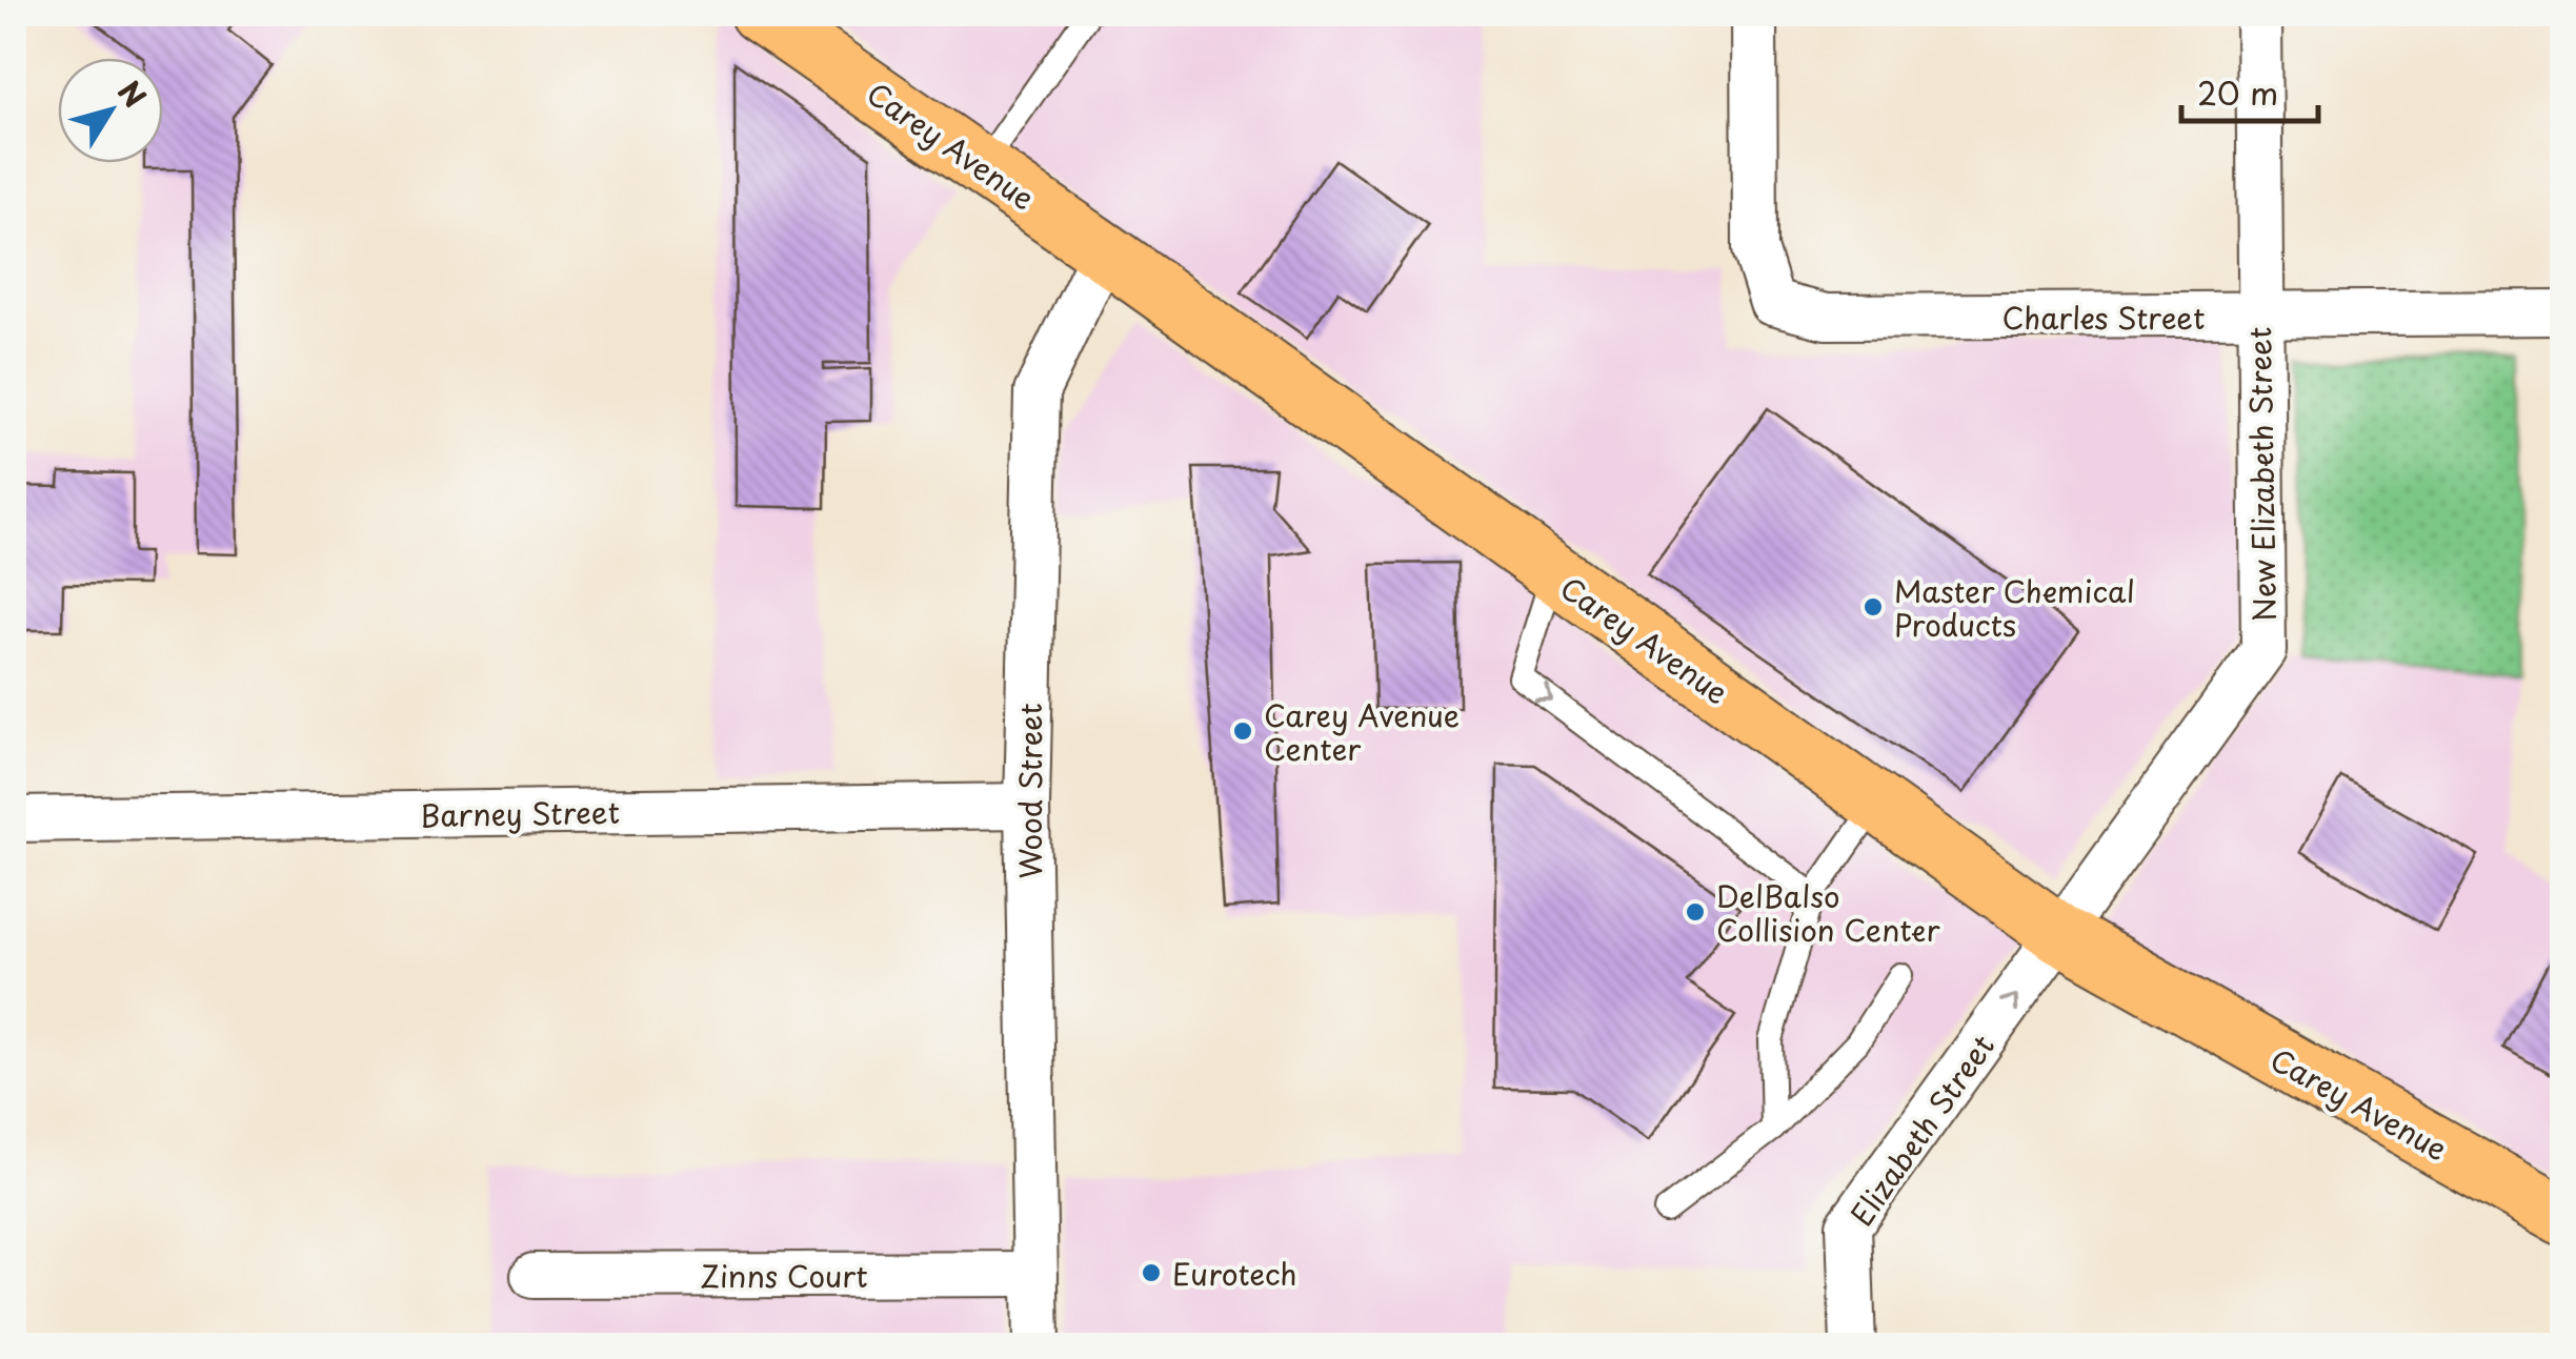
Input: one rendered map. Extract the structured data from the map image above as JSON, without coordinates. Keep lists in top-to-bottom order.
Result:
{
  "streets": {
    "main road": ["Carey Avenue"],
    "street": [
      "Charles Street",
      "New Elizabeth Street",
      "Wood Street",
      "Barney Street",
      "Elizabeth Street",
      "Zinns Court"
    ]
  },
  "crossings": [
    ["Carey Avenue", "New Elizabeth Street"],
    ["Carey Avenue", "Wood Street"],
    ["Carey Avenue", "Elizabeth Street"],
    ["Charles Street", "New Elizabeth Street"],
    ["New Elizabeth Street", "Elizabeth Street"],
    ["Wood Street", "Barney Street"],
    ["Wood Street", "Zinns Court"]
  ],
  "one_way": ["Elizabeth Street"],
  "places": [
    "Master Chemical Products",
    "Carey Avenue Center",
    "DelBalso Collision Center",
    "Eurotech"
  ],
  "scale_bar": "20 m",
  "north": "top right"
}
